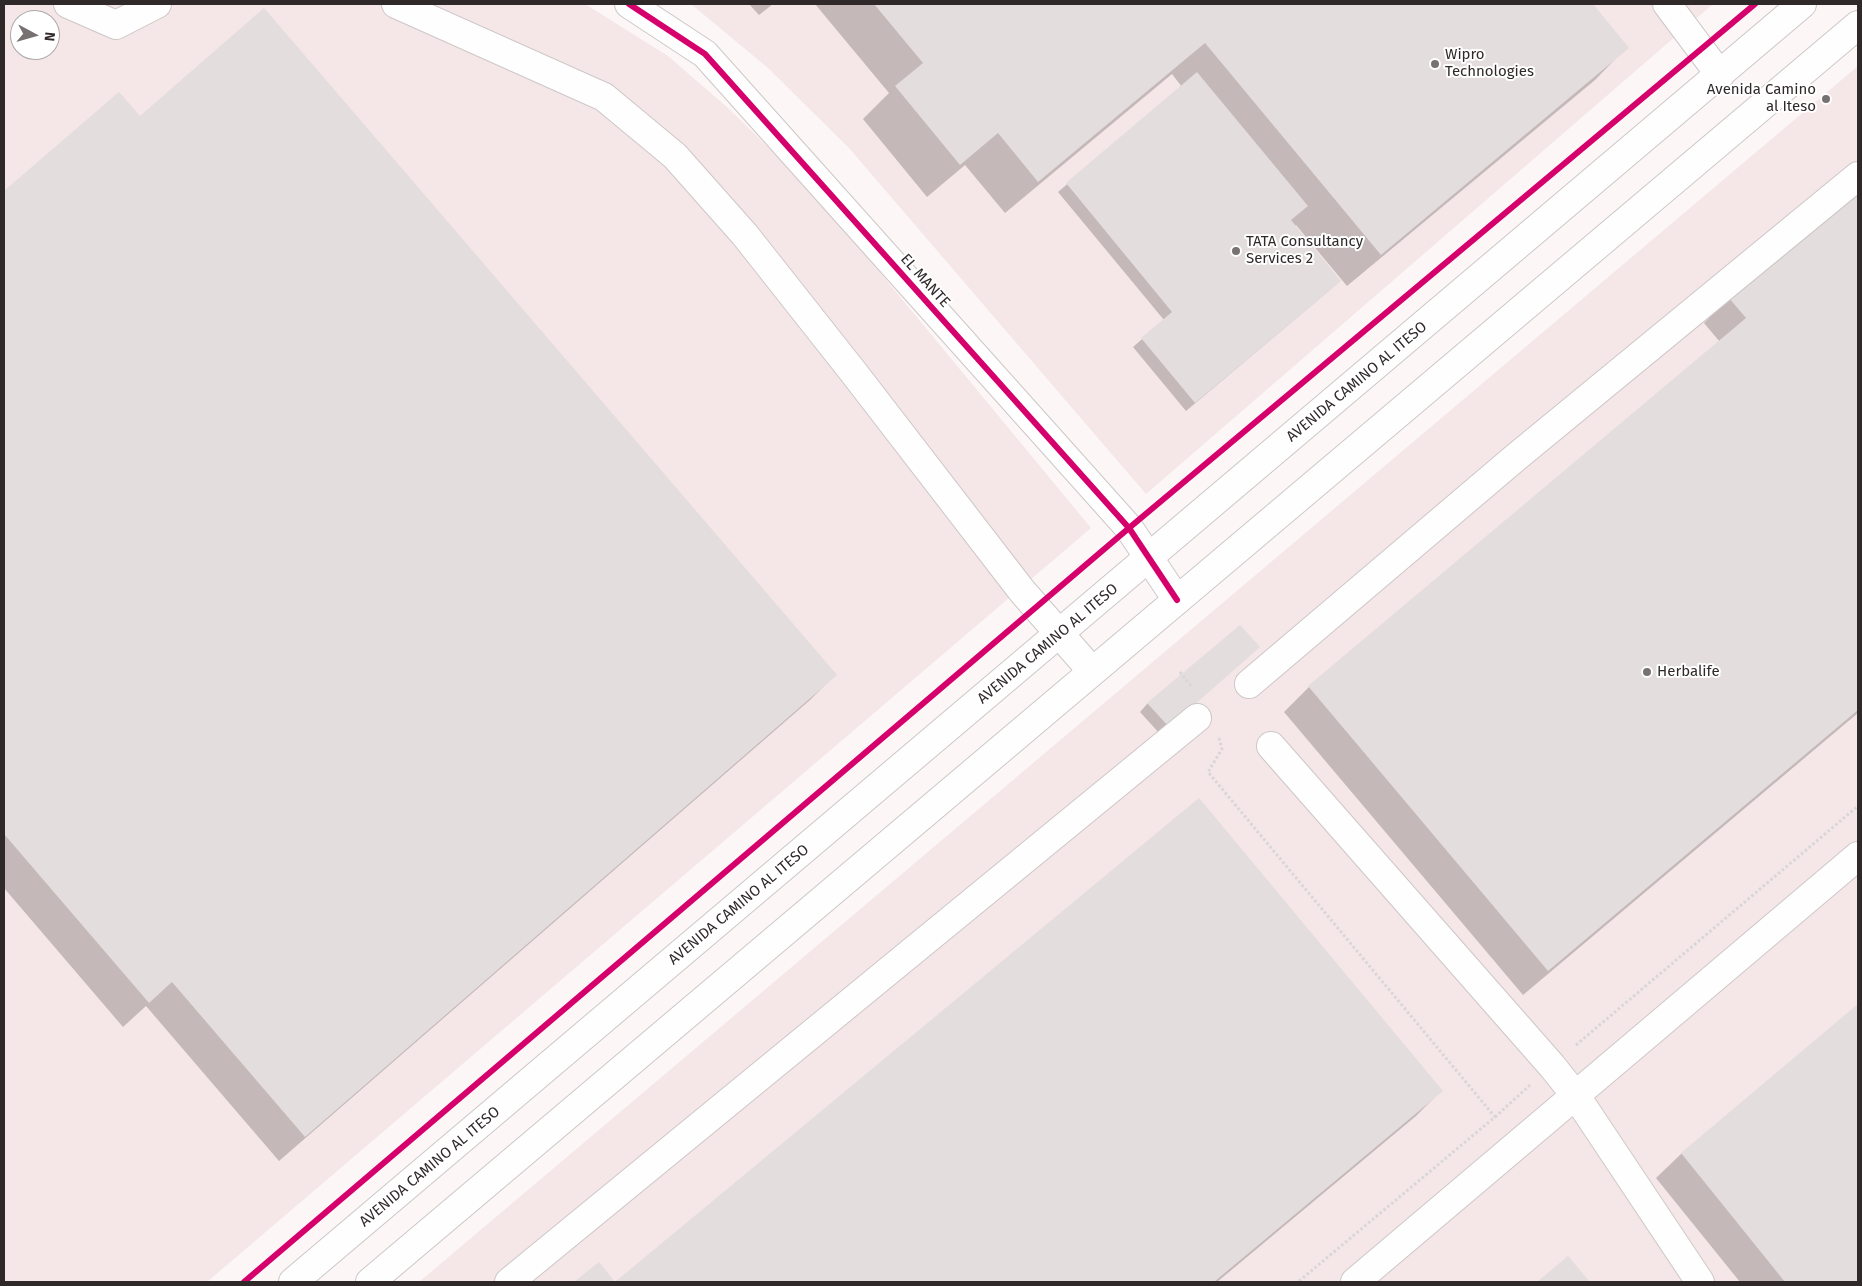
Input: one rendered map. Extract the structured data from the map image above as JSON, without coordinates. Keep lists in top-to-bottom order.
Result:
{
  "streets": {
    "main road": ["EL MANTE", "AVENIDA CAMINO AL ITESO"]
  },
  "crossings": [
    ["EL MANTE", "AVENIDA CAMINO AL ITESO"]
  ],
  "places": [
    "Wipro Technologies",
    "Avenida Camino al Iteso",
    "TATA Consultancy Services 2",
    "Herbalife"
  ],
  "north": "right"
}
